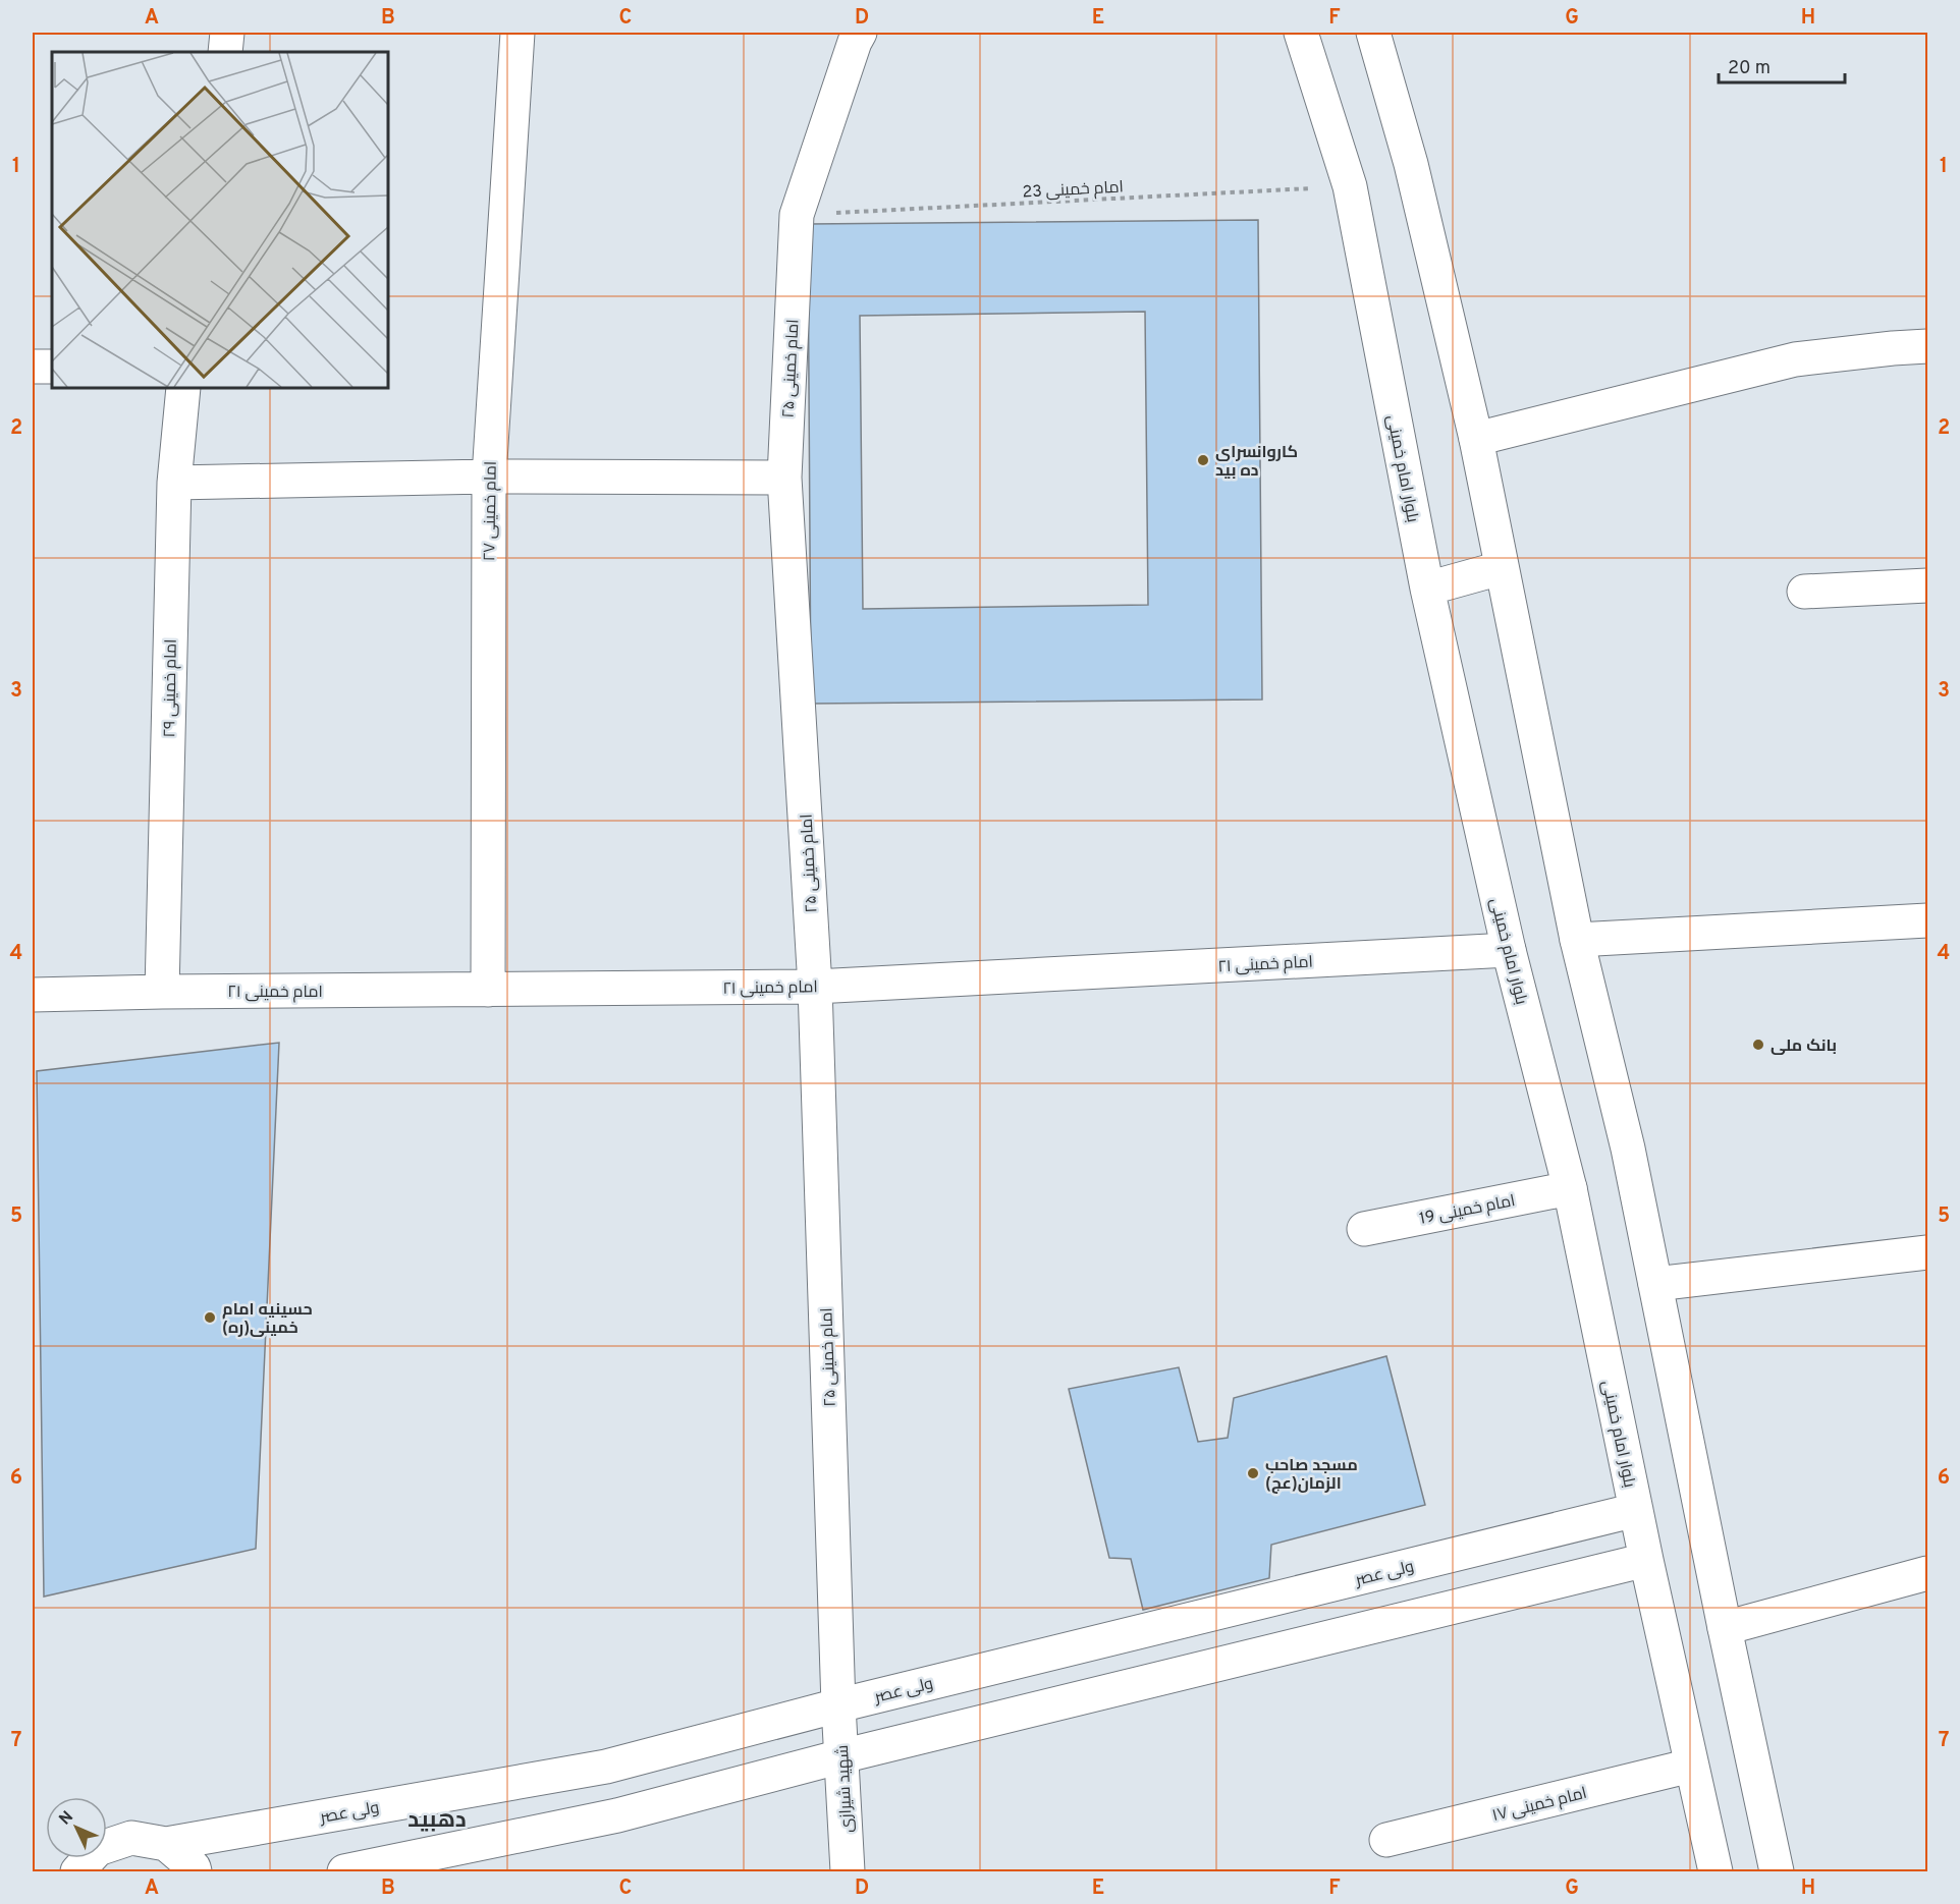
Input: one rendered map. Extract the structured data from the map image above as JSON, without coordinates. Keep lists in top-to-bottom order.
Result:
{
  "streets": {
    "street": [
      "امام خمینی ۲۵",
      "بلوار امام خمینی",
      "امام خمینی ۲۷",
      "امام خمینی ۲۹",
      "امام خمینی ۲۱",
      "امام خمینی 19",
      "ولی عصر",
      "شهید شیرازی",
      "امام خمینی ۱۷"
    ],
    "path": ["امام خمینی 23"]
  },
  "crossings": [
    ["امام خمینی 23", "امام خمینی ۲۵"],
    ["امام خمینی 23", "بلوار امام خمینی"],
    ["امام خمینی ۲۵", "امام خمینی ۲۱"],
    ["امام خمینی ۲۵", "ولی عصر"],
    ["امام خمینی ۲۵", "شهید شیرازی"],
    ["بلوار امام خمینی", "امام خمینی ۲۱"],
    ["بلوار امام خمینی", "امام خمینی 19"],
    ["بلوار امام خمینی", "ولی عصر"],
    ["بلوار امام خمینی", "امام خمینی ۱۷"],
    ["امام خمینی ۲۷", "امام خمینی ۲۱"],
    ["امام خمینی ۲۹", "امام خمینی ۲۱"],
    ["ولی عصر", "شهید شیرازی"]
  ],
  "districts": ["دهبید"],
  "places": [
    "کاروانسرای ده بید",
    "بانک ملی",
    "حسینیه امام خمینی(ره)",
    "مسجد صاحب الزمان(عج)"
  ],
  "scale_bar": "20 m",
  "north": "top left",
  "grid": {
    "columns": [
      "A",
      "B",
      "C",
      "D",
      "E",
      "F",
      "G",
      "H"
    ],
    "rows": [
      "1",
      "2",
      "3",
      "4",
      "5",
      "6",
      "7"
    ]
  }
}
